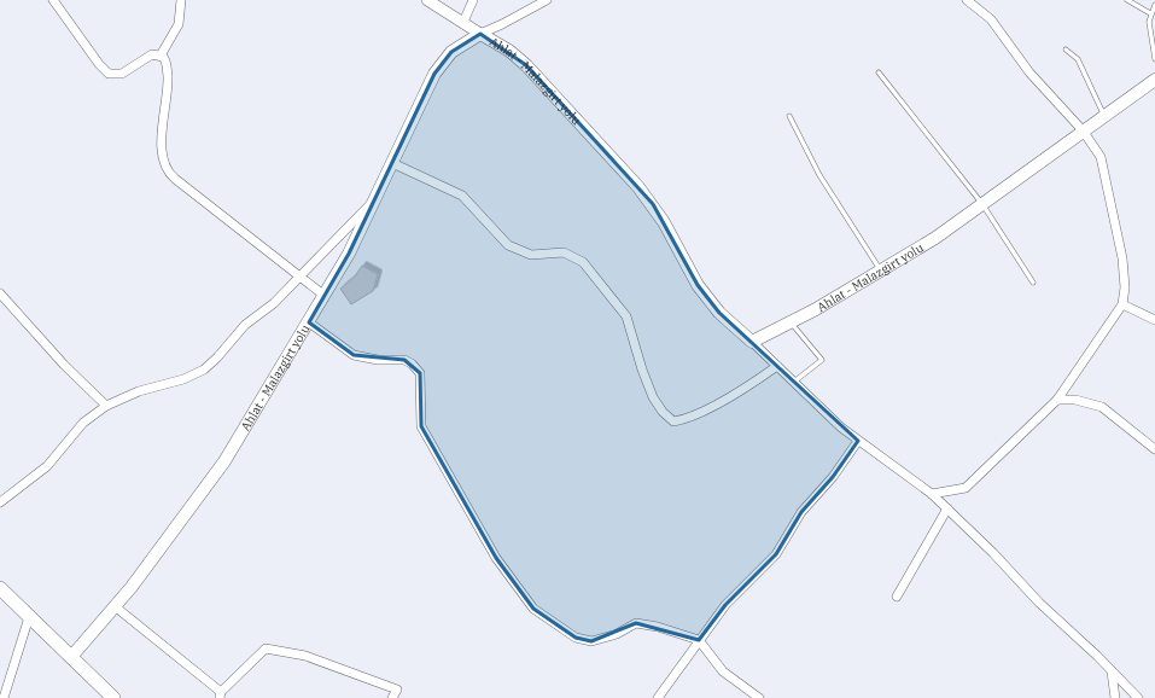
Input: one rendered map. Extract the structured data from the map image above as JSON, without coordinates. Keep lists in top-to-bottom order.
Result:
{
  "streets": {
    "main road": ["Ahlat - Malazgirt yolu"]
  }
}
